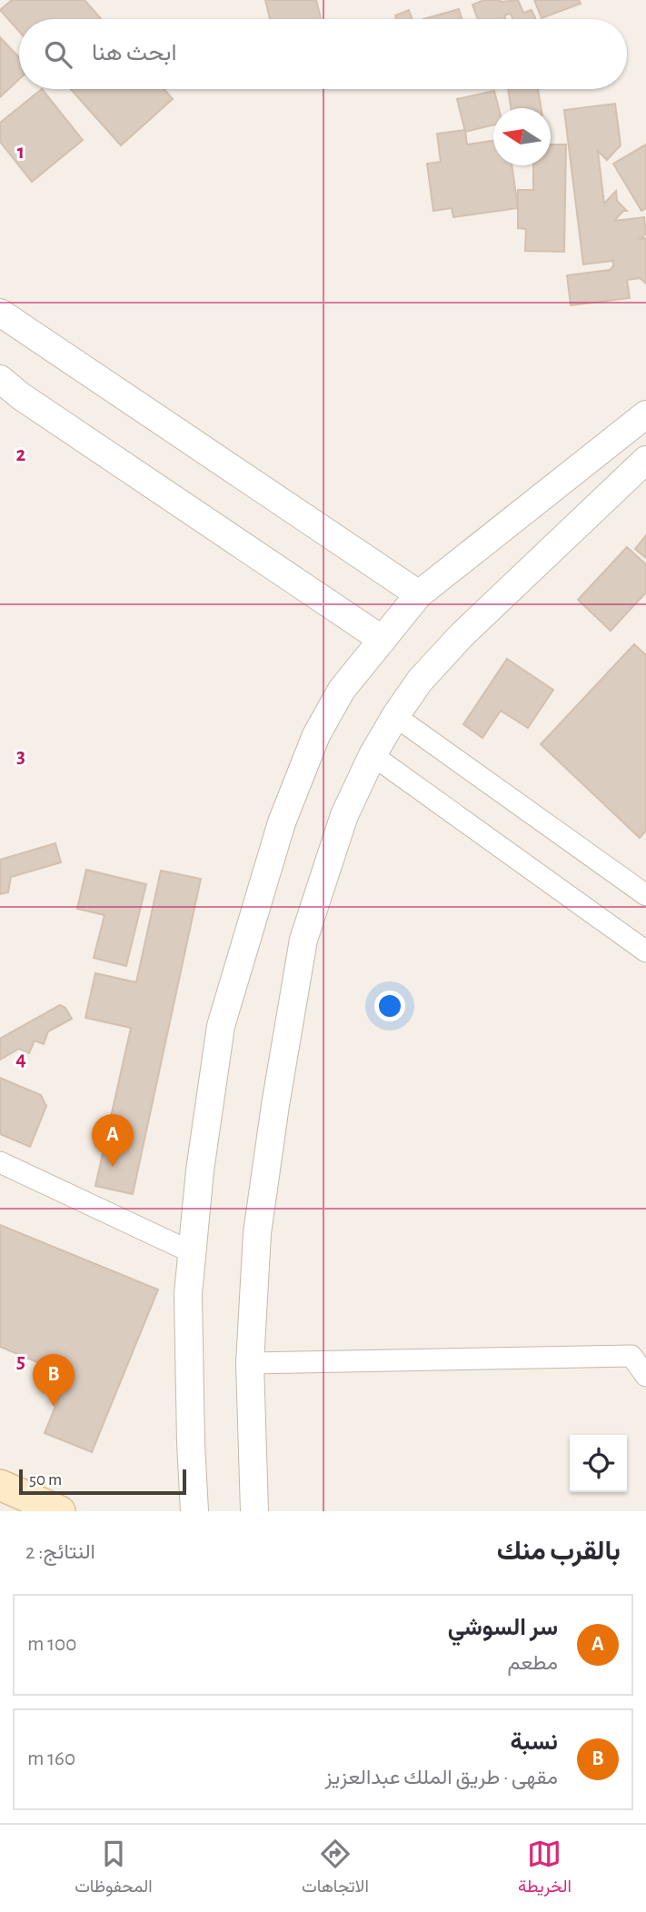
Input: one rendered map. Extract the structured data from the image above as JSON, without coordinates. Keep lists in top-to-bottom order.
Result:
{
  "scale_bar": "50 m",
  "north": "left",
  "page": {
    "search": "ابحث هنا",
    "pins": ["A", "B"],
    "scale": "50 m",
    "heading": ["بالقرب منك", "النتائج: 2"],
    "list": [
      {
        "mark": "A",
        "name": "سر السوشي",
        "note": "مطعم",
        "value": "100 m"
      },
      {
        "mark": "B",
        "name": "نسبة",
        "note": "مقهى · طريق الملك عبدالعزيز",
        "value": "160 m"
      }
    ],
    "nav": ["الخريطة", "الاتجاهات", "المحفوظات"]
  },
  "grid": {
    "rows": [
      "1",
      "2",
      "3",
      "4",
      "5"
    ]
  }
}
